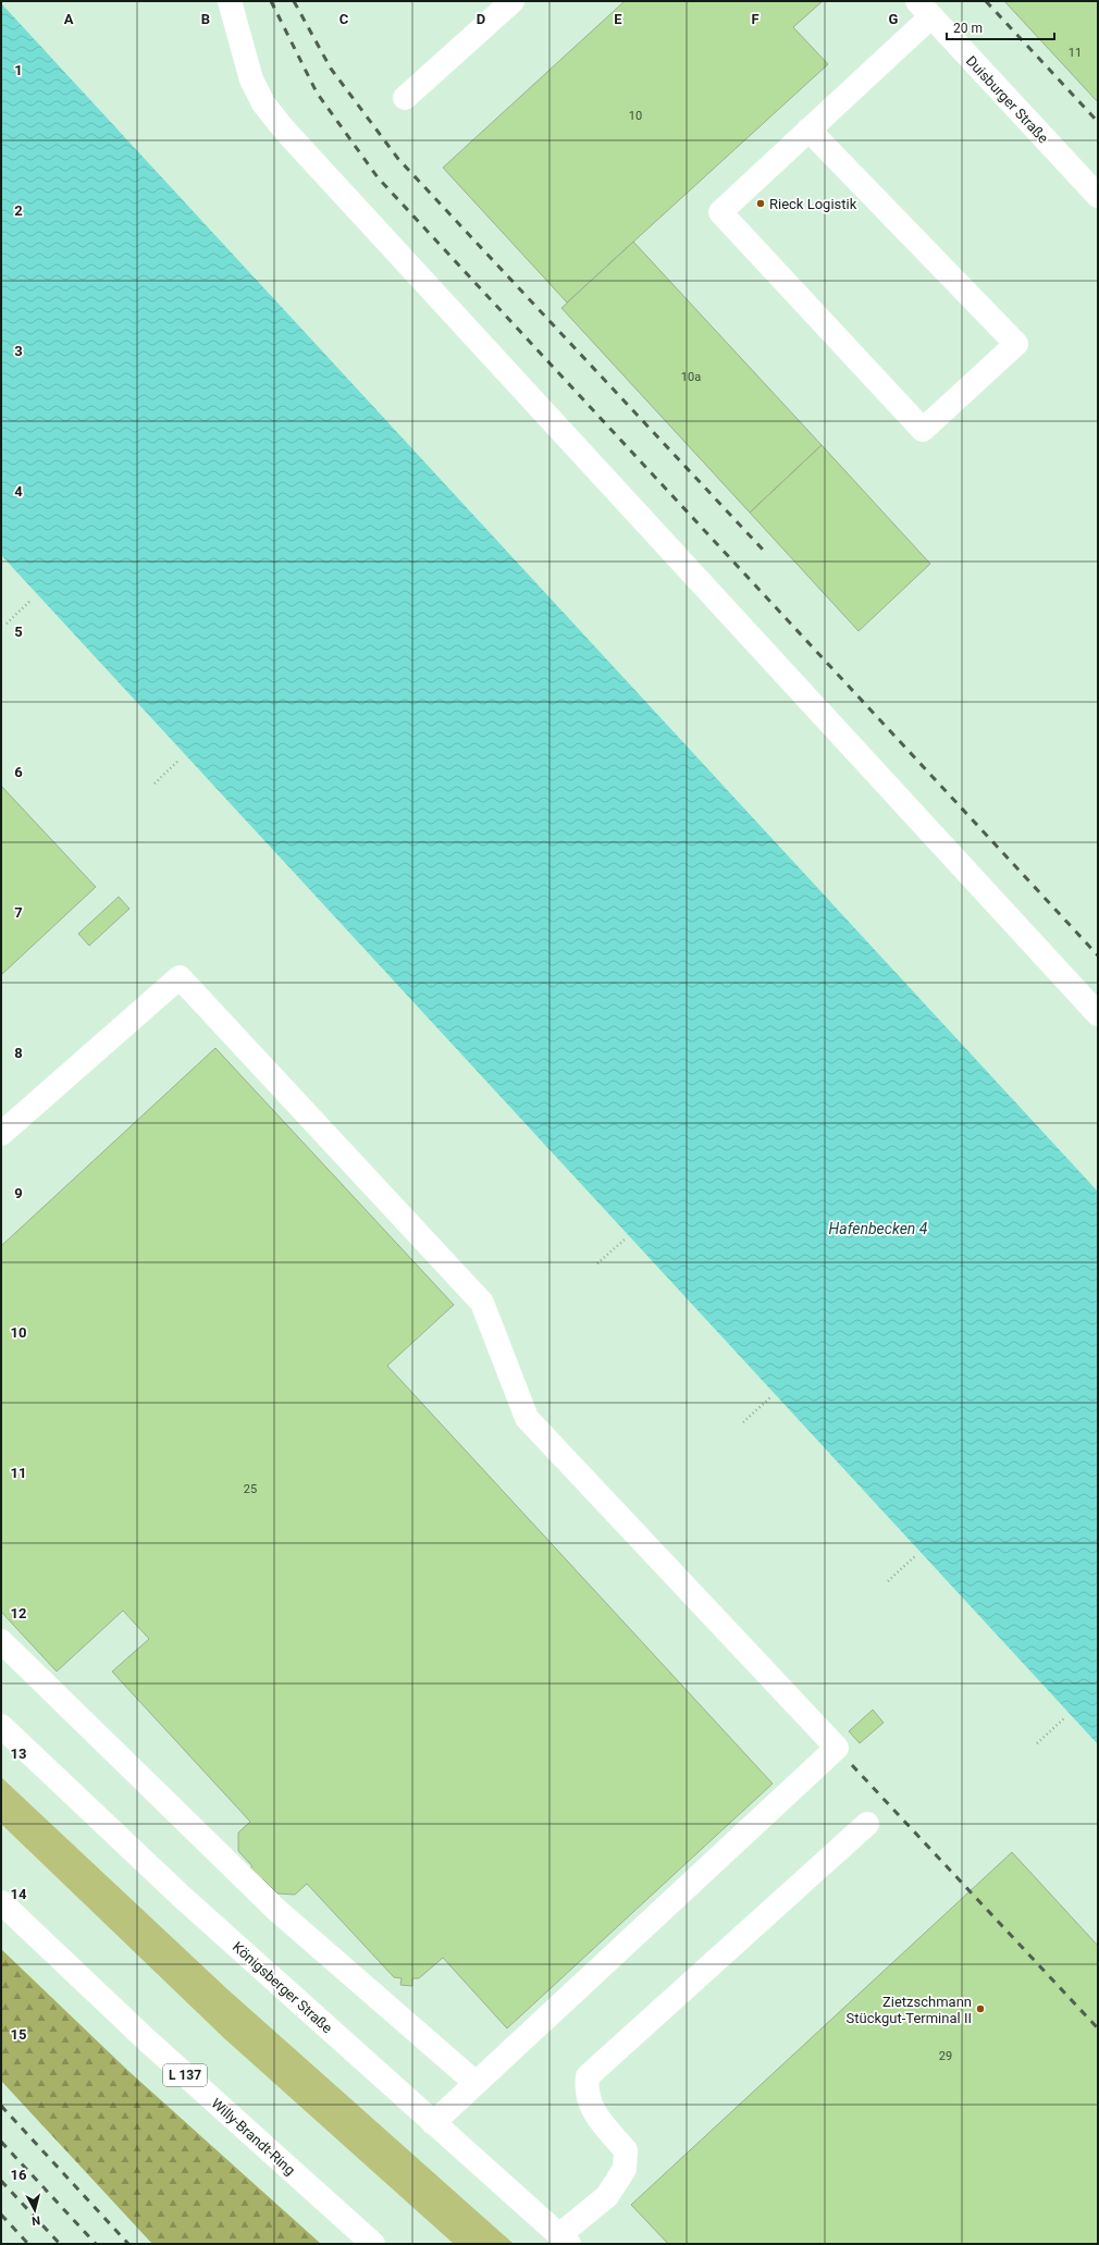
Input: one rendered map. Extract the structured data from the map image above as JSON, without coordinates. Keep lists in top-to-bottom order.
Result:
{
  "streets": {
    "street": [
      "Duisburger Straße",
      "Königsberger Straße",
      "L 137",
      "Willy-Brandt-Ring"
    ]
  },
  "water": ["Hafenbecken 4"],
  "places": ["Rieck Logistik", "Zietzschmann Stückgut-Terminal II"],
  "house_numbers": [
    "11",
    "10",
    "10a",
    "25",
    "29"
  ],
  "scale_bar": "20 m",
  "north": "bottom",
  "grid": {
    "columns": [
      "A",
      "B",
      "C",
      "D",
      "E",
      "F",
      "G"
    ],
    "rows": [
      "1",
      "2",
      "3",
      "4",
      "5",
      "6",
      "7",
      "8",
      "9",
      "10",
      "11",
      "12",
      "13",
      "14",
      "15",
      "16"
    ]
  }
}
